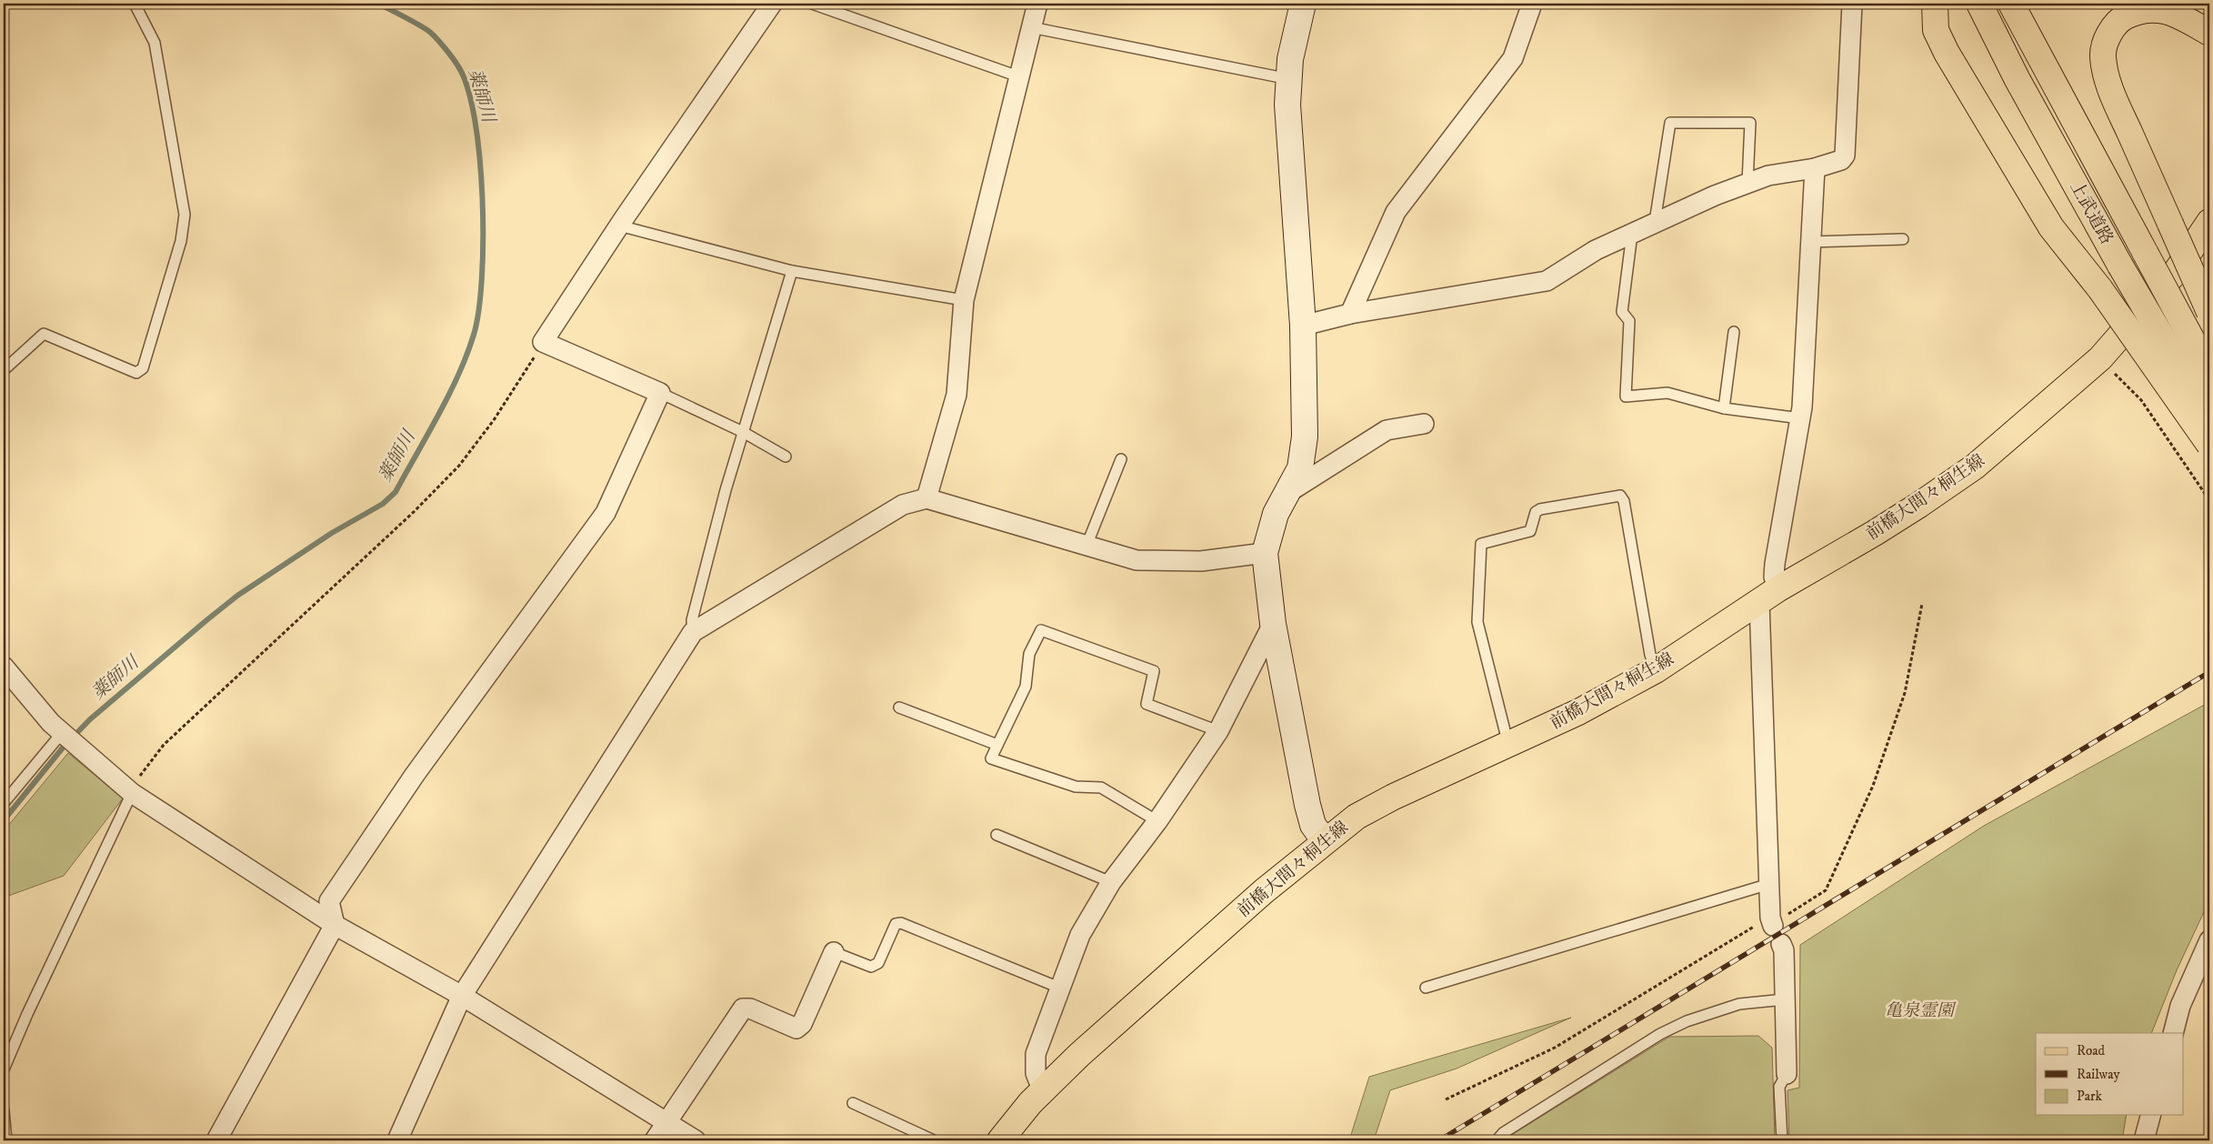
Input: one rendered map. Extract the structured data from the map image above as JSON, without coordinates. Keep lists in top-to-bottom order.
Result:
{
  "streets": {
    "main road": ["上武道路", "前橋大間々桐生線"]
  },
  "water": ["薬師川"],
  "parks": ["亀泉霊園"],
  "legend": ["Road", "Railway", "Park"]
}
